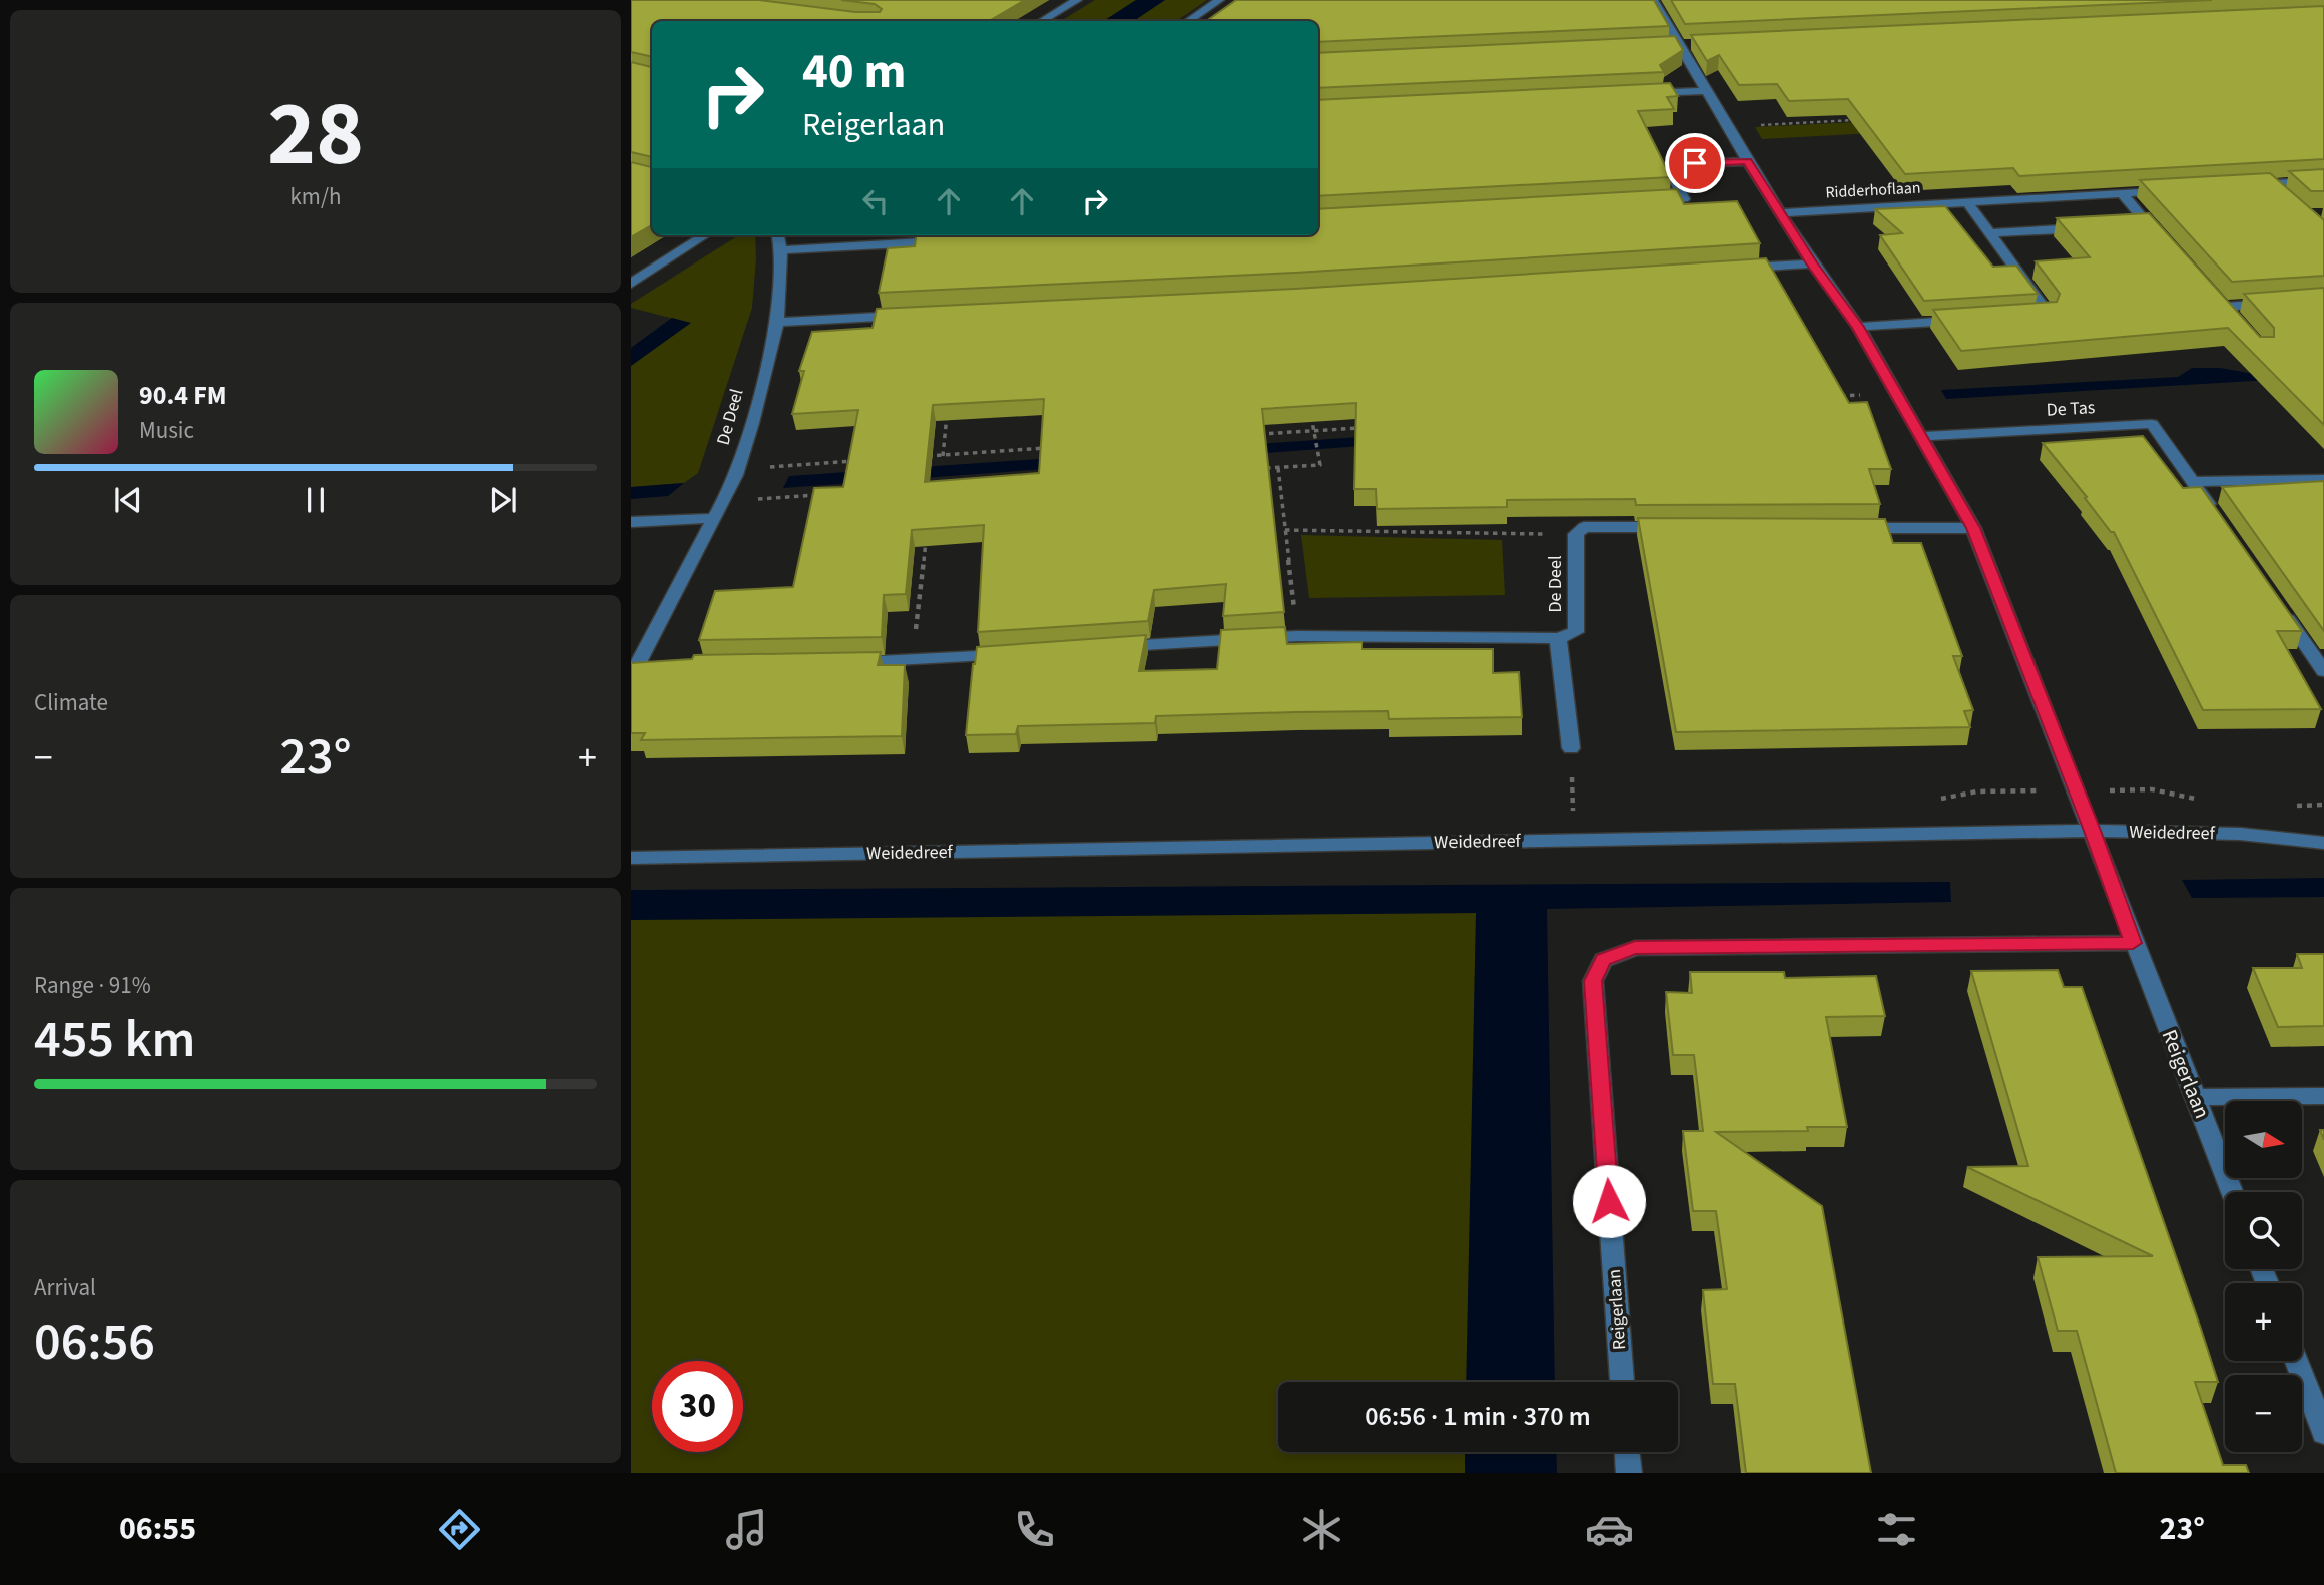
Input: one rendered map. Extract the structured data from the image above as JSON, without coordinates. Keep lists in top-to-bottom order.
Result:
{
  "streets": {
    "street": [
      "Ridderhoflaan",
      "De Tas",
      "De Deel",
      "Weidedreef",
      "Reigerlaan"
    ]
  },
  "crossings": [
    ["Ridderhoflaan", "Reigerlaan"],
    ["De Tas", "Reigerlaan"],
    ["Weidedreef", "Reigerlaan"]
  ],
  "north": "right",
  "page": {
    "tile": [
      ["28", "km/h"],
      "Climate",
      ["Range · 91%", "455 km"],
      ["Arrival", "06:56"]
    ],
    "turn": ["40 m", "Reigerlaan"],
    "song": ["90.4 FM", "Music"],
    "heat": ["−", "23°", "+"],
    "map_buttons": ["+", "−"],
    "limit": "30",
    "trip": "06:56 · 1 min · 370 m",
    "tabs": ["06:55", "23°"]
  }
}
